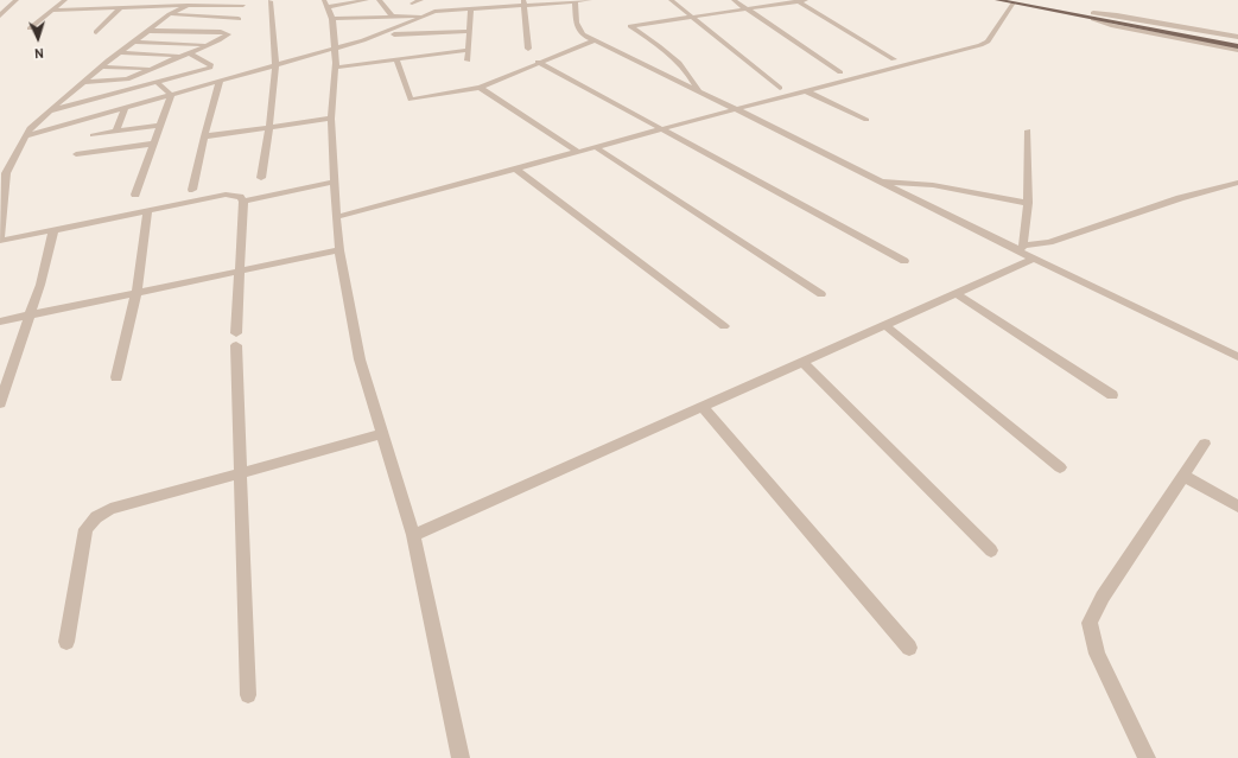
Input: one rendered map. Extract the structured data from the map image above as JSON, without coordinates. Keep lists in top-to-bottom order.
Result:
{
  "north": "bottom"
}
